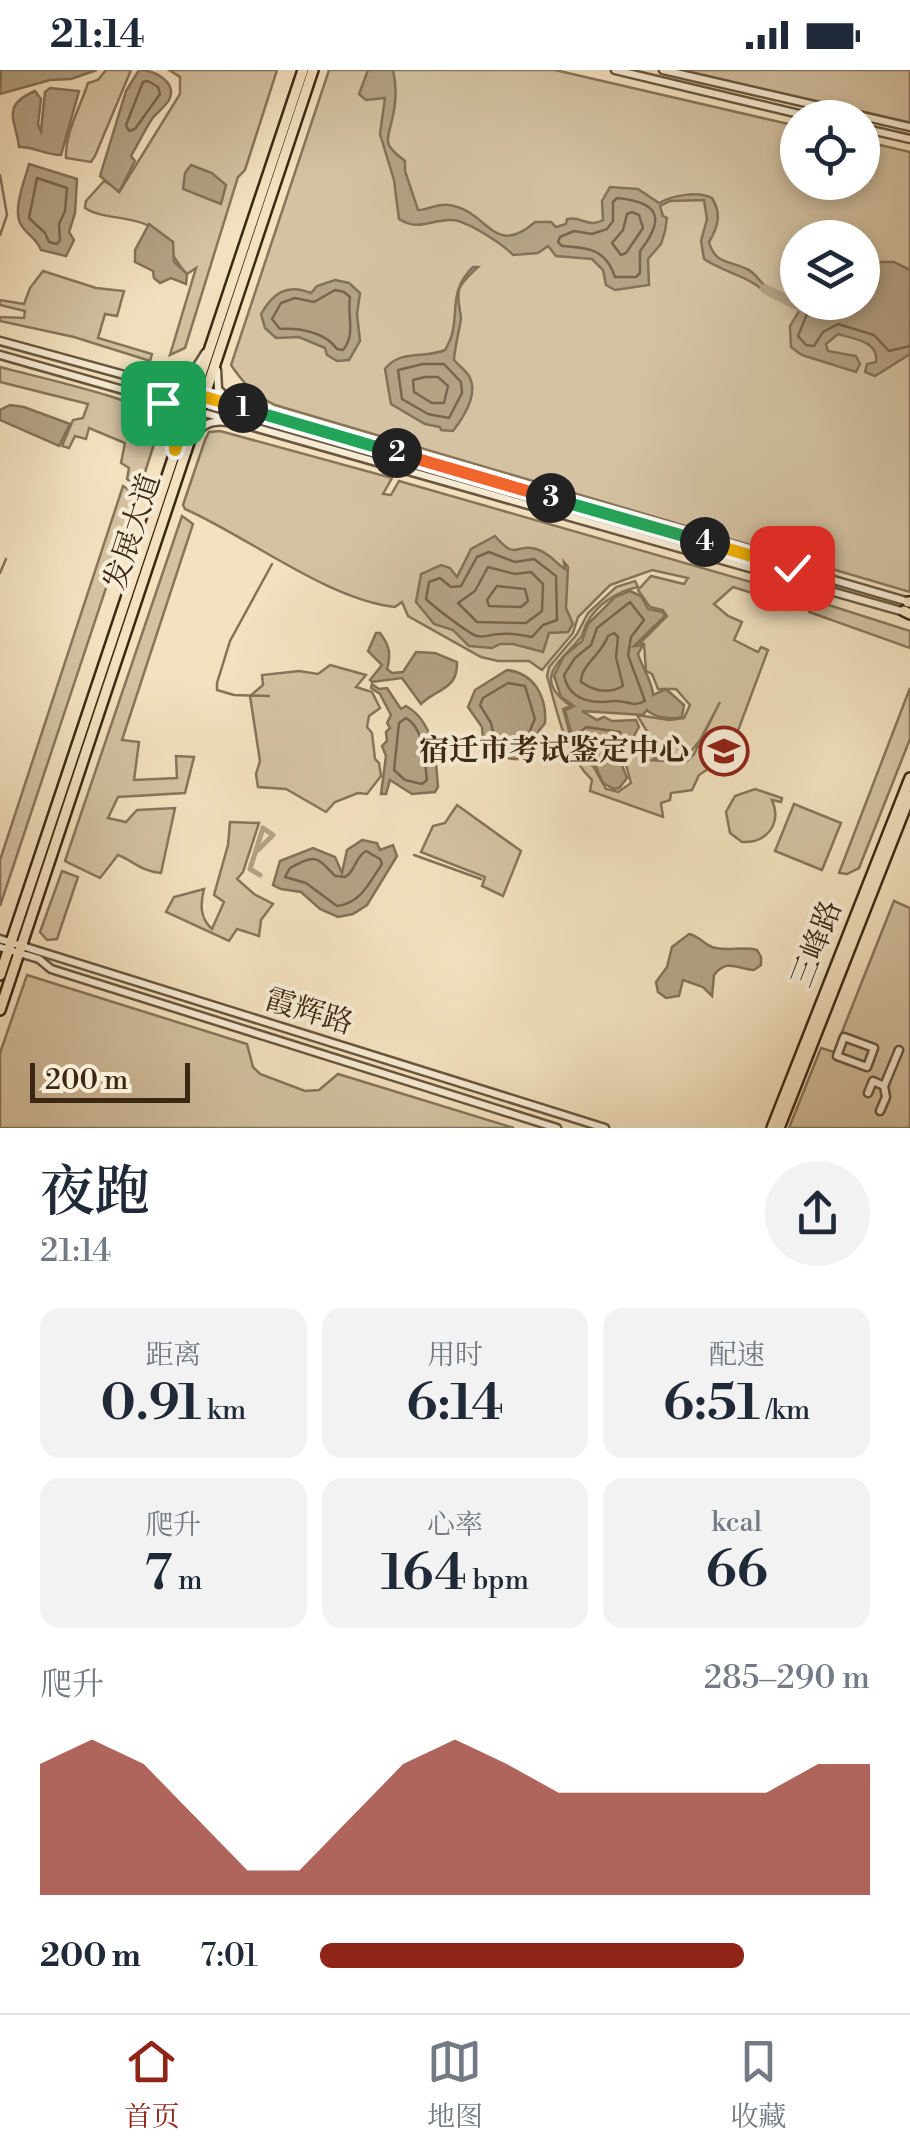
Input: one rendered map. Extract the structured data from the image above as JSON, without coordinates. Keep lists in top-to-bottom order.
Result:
{
  "streets": {
    "main road": ["发展大道", "三峰路"],
    "street": ["霞辉路"]
  },
  "crossings": [
    ["发展大道", "霞辉路"]
  ],
  "places": {
    "school or university": ["宿迁市考试鉴定中心"]
  },
  "scale_bar": "200 m",
  "page": {
    "status": "21:14",
    "pins": [
      "1",
      "2",
      "3",
      "4"
    ],
    "scale": "200 m",
    "heading": ["夜跑", "21:14"],
    "stats": [
      ["距离", "0.91 km"],
      ["用时", "6:14"],
      ["配速", "6:51 /km"],
      ["爬升", "7 m"],
      ["心率", "164 bpm"],
      ["kcal", "66"]
    ],
    "chart": ["爬升", "285–290 m"],
    "list": [
      {
        "name": "200 m",
        "note": "7:01"
      }
    ],
    "tabs": ["首页", "地图", "收藏"]
  }
}
